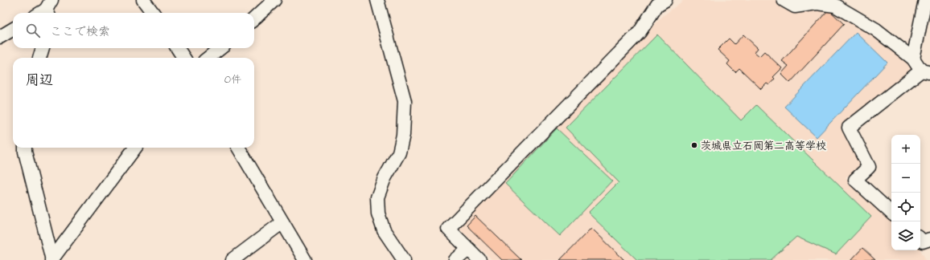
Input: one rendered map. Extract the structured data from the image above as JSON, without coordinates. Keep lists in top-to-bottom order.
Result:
{
  "places": ["茨城県立石岡第二高等学校"],
  "page": {
    "search": "ここで検索",
    "heading": ["周辺", "0件"],
    "map_buttons": ["+", "−"]
  }
}
